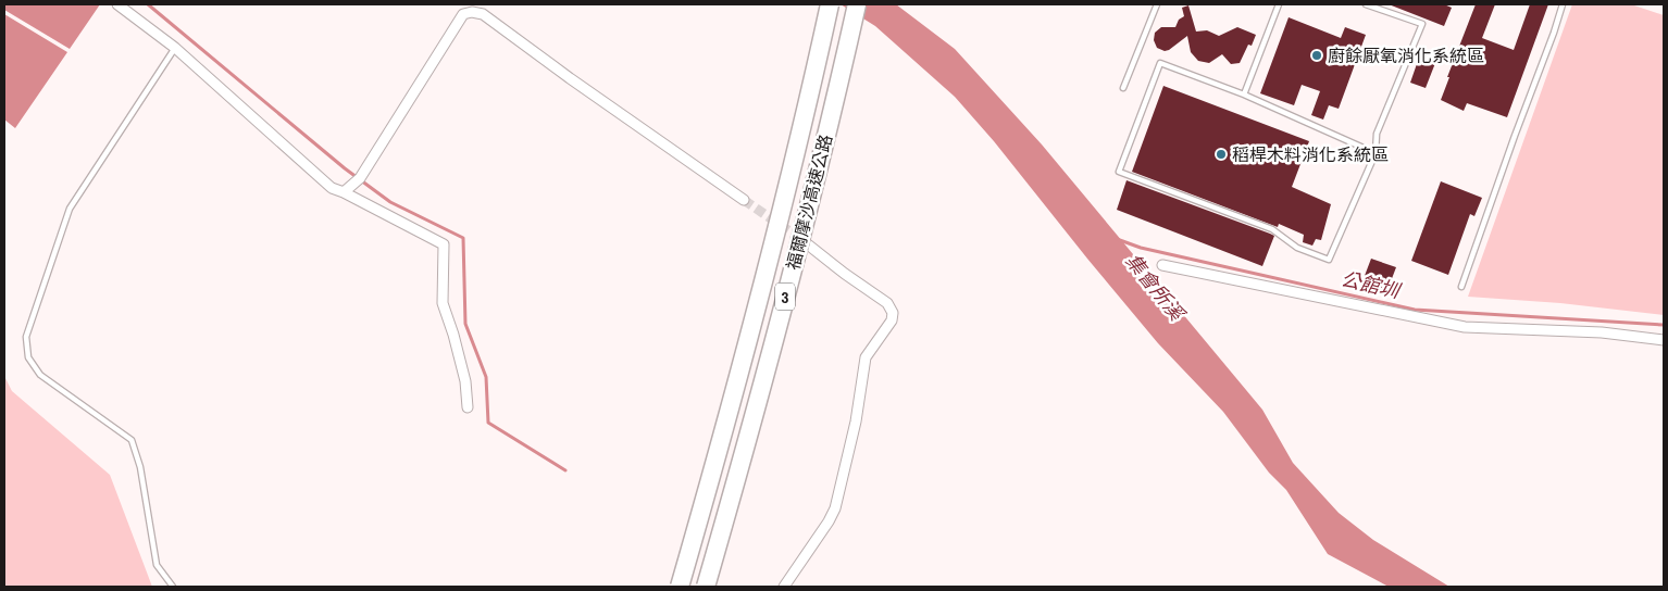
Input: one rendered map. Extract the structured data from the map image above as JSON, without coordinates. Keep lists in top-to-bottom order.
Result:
{
  "streets": {
    "highway": ["福爾摩沙高速公路", "3"]
  },
  "water": ["公館圳", "集會所溪"],
  "places": ["廚餘厭氧消化系統區", "稻桿木料消化系統區"]
}
